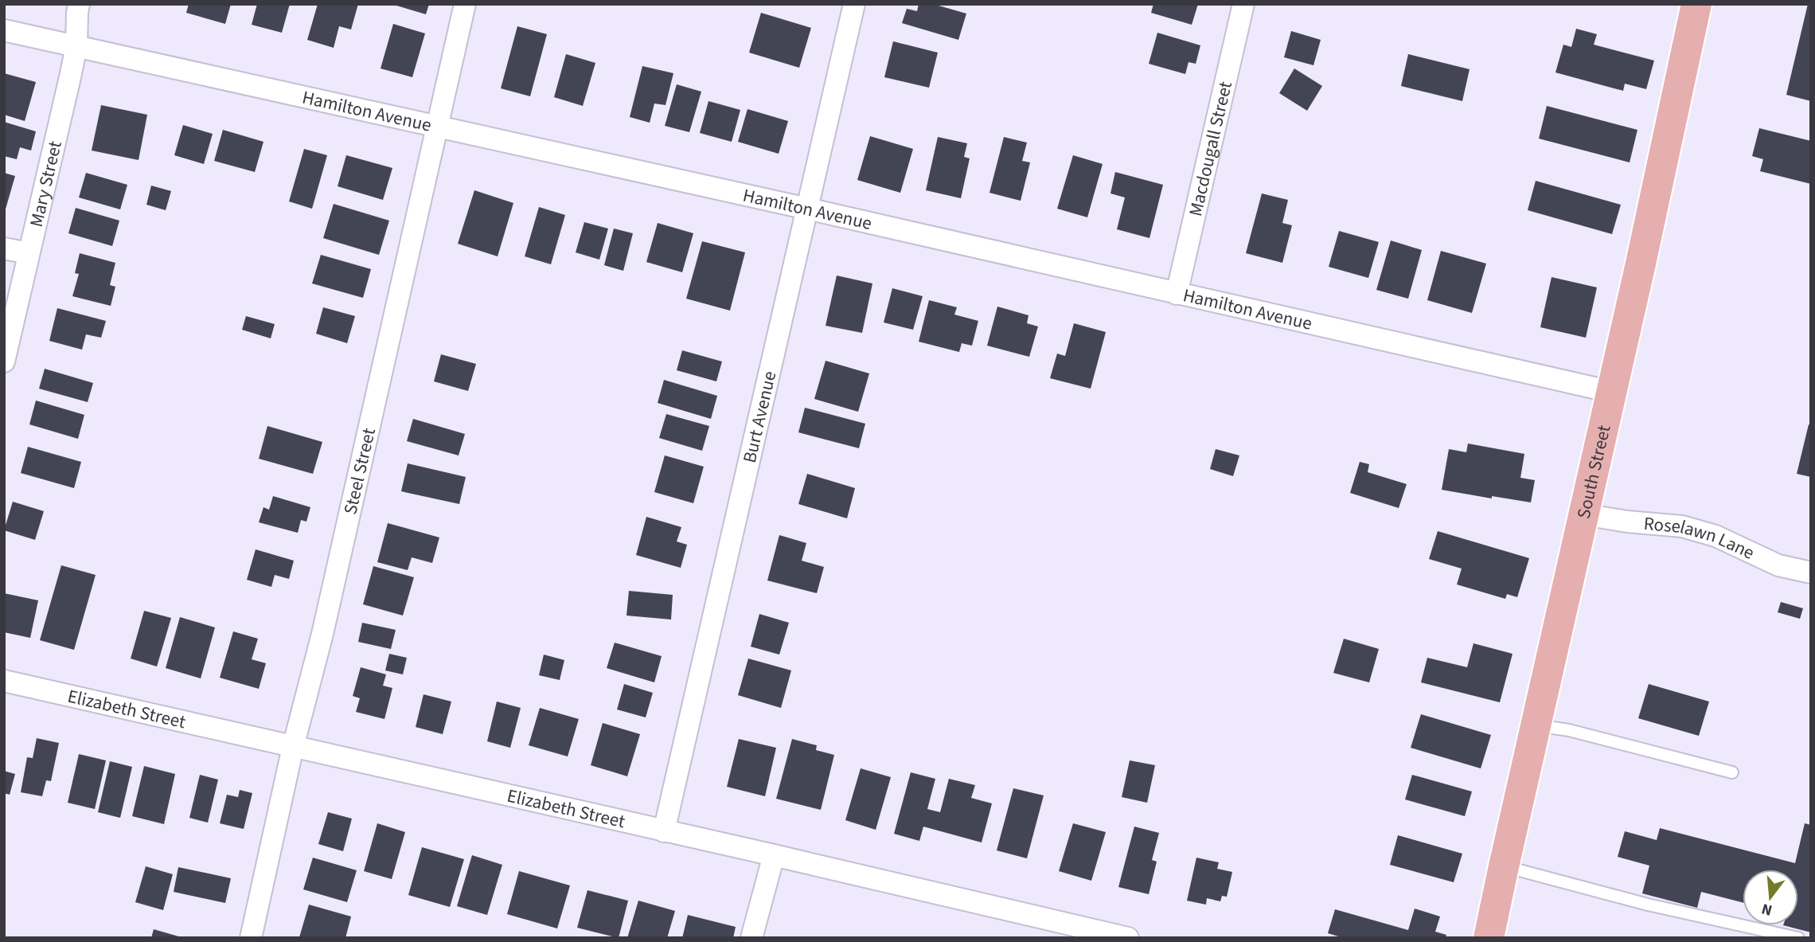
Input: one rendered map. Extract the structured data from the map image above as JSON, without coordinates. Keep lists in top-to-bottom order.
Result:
{
  "streets": {
    "main road": ["South Street"],
    "street": [
      "Hamilton Avenue",
      "Macdougall Street",
      "Mary Street",
      "Burt Avenue",
      "Steel Street",
      "Roselawn Lane",
      "Elizabeth Street"
    ]
  },
  "crossings": [
    ["Hamilton Avenue", "Macdougall Street"],
    ["Hamilton Avenue", "Mary Street"],
    ["Hamilton Avenue", "Burt Avenue"],
    ["Hamilton Avenue", "Steel Street"],
    ["Hamilton Avenue", "South Street"],
    ["Burt Avenue", "Elizabeth Street"],
    ["Steel Street", "Elizabeth Street"],
    ["South Street", "Roselawn Lane"]
  ],
  "north": "bottom"
}
